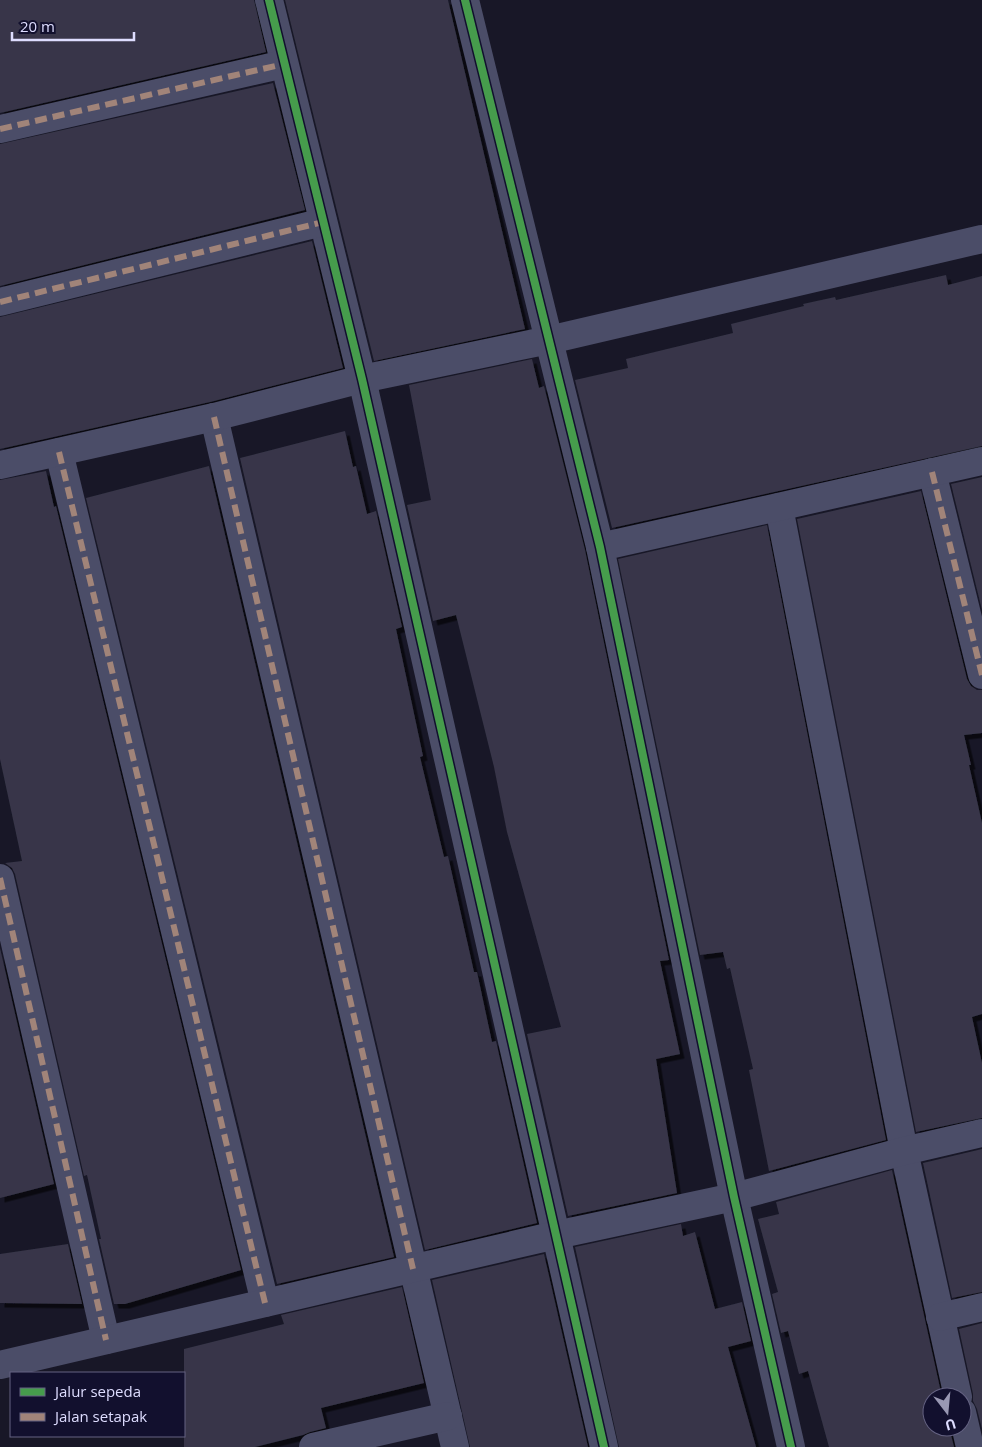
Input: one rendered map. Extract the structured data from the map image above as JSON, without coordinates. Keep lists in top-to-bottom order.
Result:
{
  "legend": ["Jalur sepeda", "Jalan setapak"],
  "scale_bar": "20 m",
  "north": "bottom"
}
